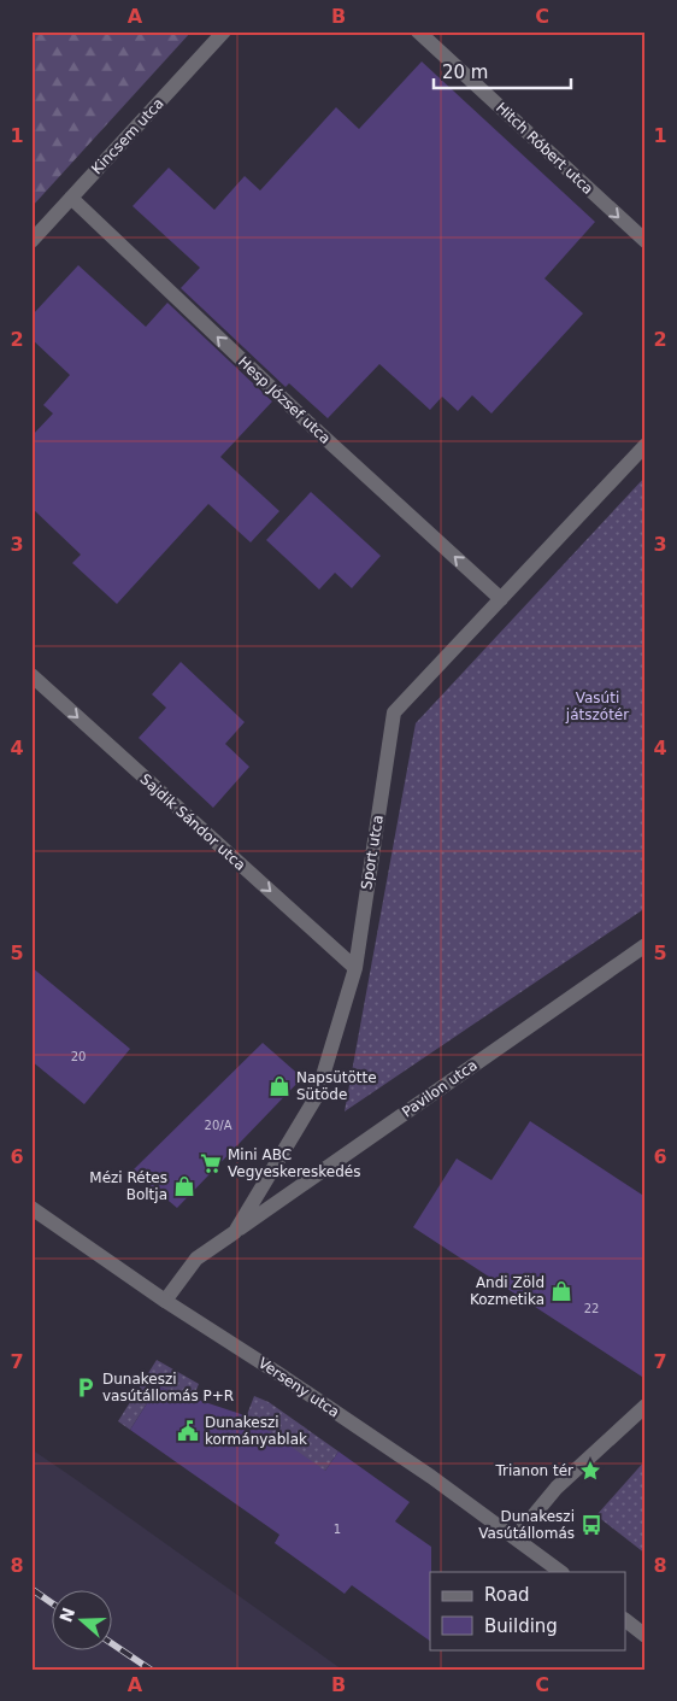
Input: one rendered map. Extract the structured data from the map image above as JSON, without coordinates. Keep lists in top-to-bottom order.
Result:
{
  "streets": {
    "street": [
      "Kincsem utca",
      "Hitch Róbert utca",
      "Hesp József utca",
      "Sajdik Sándor utca",
      "Sport utca",
      "Pavilon utca",
      "Verseny utca"
    ]
  },
  "crossings": [
    ["Kincsem utca", "Hesp József utca"],
    ["Hesp József utca", "Sport utca"],
    ["Sajdik Sándor utca", "Sport utca"],
    ["Sport utca", "Pavilon utca"],
    ["Sport utca", "Verseny utca"]
  ],
  "one_way": ["Hitch Róbert utca", "Hesp József utca", "Sajdik Sándor utca"],
  "parks": ["Vasúti játszótér"],
  "places": {
    "shop": ["Napsütötte Sütöde", "Mézi Rétes Boltja", "Andi Zöld Kozmetika"],
    "supermarket": ["Mini ABC Vegyeskereskedés"],
    "parking": ["Dunakeszi vasútállomás P+R"],
    "public building": ["Dunakeszi kormányablak"],
    "place": ["Trianon tér"],
    "bus stop": ["Dunakeszi Vasútállomás"]
  },
  "house_numbers": [
    "20",
    "20/A",
    "22",
    "1"
  ],
  "legend": ["Road", "Building"],
  "scale_bar": "20 m",
  "north": "left",
  "grid": {
    "columns": ["A", "B", "C"],
    "rows": [
      "1",
      "2",
      "3",
      "4",
      "5",
      "6",
      "7",
      "8"
    ]
  }
}
